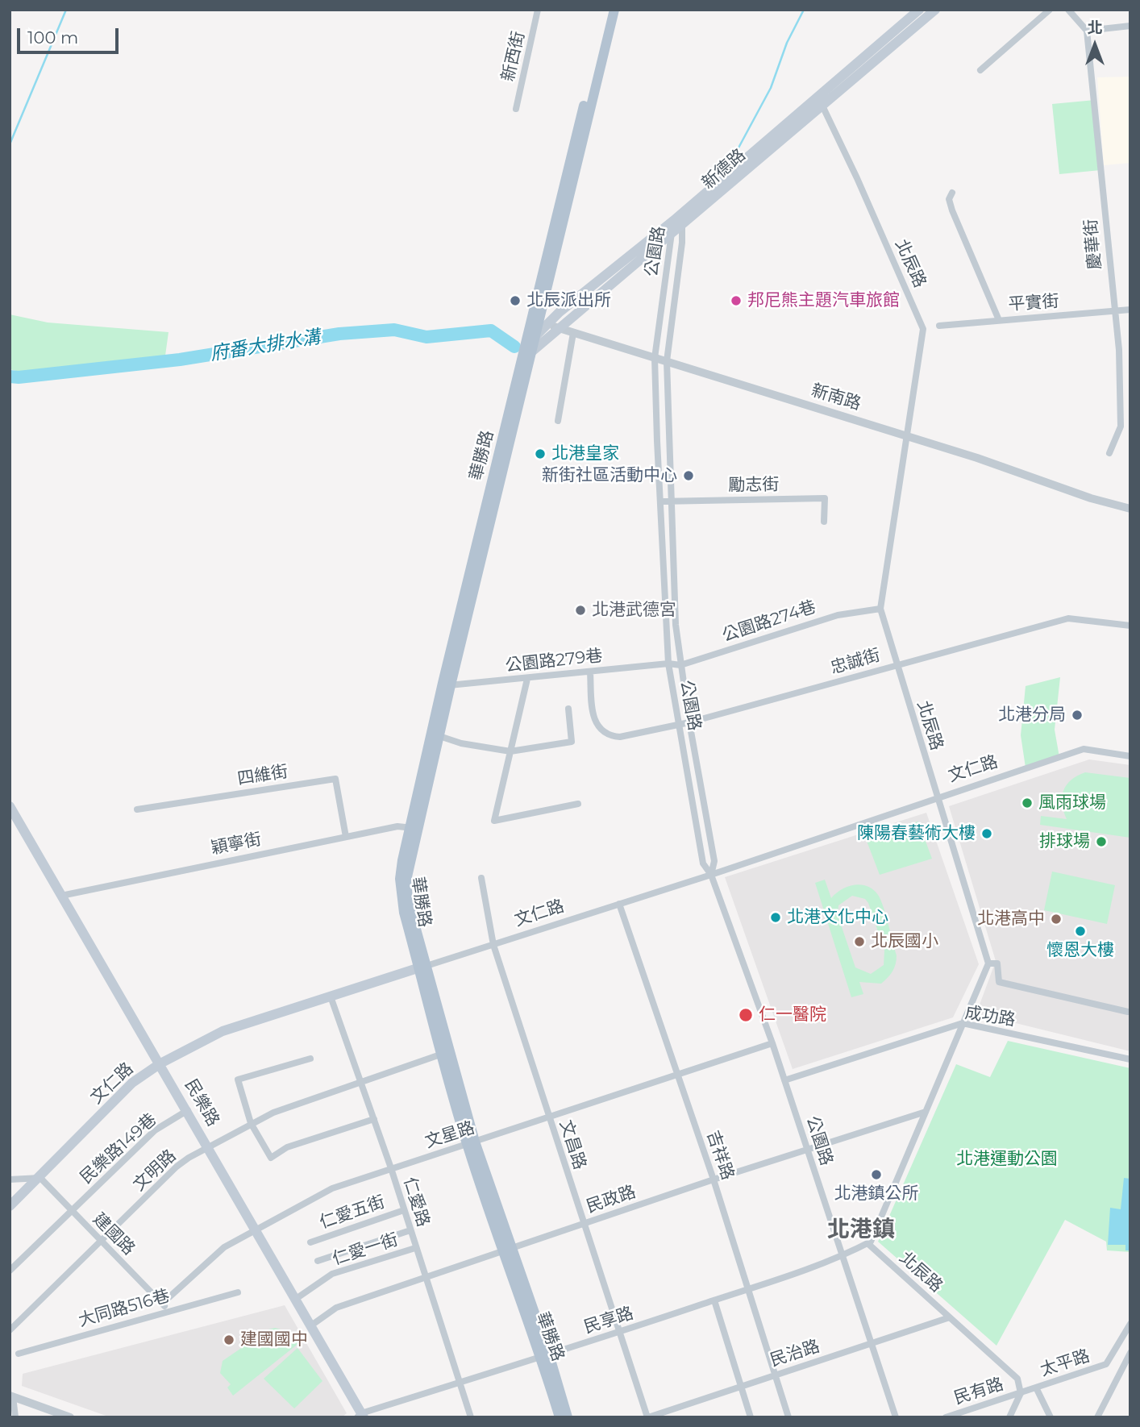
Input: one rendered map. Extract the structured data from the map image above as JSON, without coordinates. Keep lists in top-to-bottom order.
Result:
{
  "streets": {
    "main road": [
      "新德路",
      "華勝路",
      "文仁路",
      "民樂路"
    ],
    "street": [
      "新西街",
      "慶華街",
      "公園路",
      "北辰路",
      "平實街",
      "新南路",
      "勵志街",
      "公園路274巷",
      "公園路279巷",
      "忠誠街",
      "四維街",
      "穎寧街",
      "成功路",
      "文星路",
      "文昌路",
      "民樂路149巷",
      "吉祥路",
      "文明路",
      "民政路",
      "仁愛路",
      "仁愛五街",
      "建國路",
      "仁愛一街",
      "大同路516巷",
      "民享路",
      "民治路",
      "太平路",
      "民有路"
    ]
  },
  "crossings": [
    ["新德路", "公園路"],
    ["新德路", "北辰路"],
    ["新德路", "新南路"],
    ["新德路", "華勝路"],
    ["慶華街", "平實街"],
    ["公園路", "新南路"],
    ["公園路", "勵志街"],
    ["公園路", "公園路274巷"],
    ["公園路", "公園路279巷"],
    ["公園路", "忠誠街"],
    ["公園路", "文仁路"],
    ["公園路", "成功路"],
    ["公園路", "文星路"],
    ["公園路", "民政路"],
    ["公園路", "民享路"],
    ["公園路", "民治路"],
    ["北辰路", "新南路"],
    ["北辰路", "公園路274巷"],
    ["北辰路", "忠誠街"],
    ["北辰路", "文仁路"],
    ["北辰路", "民享路"],
    ["北辰路", "民治路"],
    ["北辰路", "太平路"],
    ["北辰路", "民有路"],
    ["新南路", "華勝路"],
    ["華勝路", "公園路279巷"],
    ["華勝路", "文仁路"],
    ["華勝路", "穎寧街"],
    ["華勝路", "文星路"],
    ["華勝路", "文明路"],
    ["華勝路", "民政路"],
    ["華勝路", "民享路"],
    ["公園路274巷", "公園路279巷"],
    ["公園路279巷", "忠誠街"],
    ["文仁路", "民樂路"],
    ["文仁路", "文昌路"],
    ["文仁路", "吉祥路"],
    ["文仁路", "仁愛路"],
    ["文仁路", "建國路"],
    ["四維街", "穎寧街"],
    ["穎寧街", "民樂路"],
    ["民樂路", "文星路"],
    ["民樂路", "民樂路149巷"],
    ["民樂路", "文明路"],
    ["民樂路", "民政路"],
    ["民樂路", "仁愛一街"],
    ["民樂路", "民享路"],
    ["文星路", "文昌路"],
    ["文星路", "吉祥路"],
    ["文星路", "仁愛路"],
    ["文星路", "建國路"],
    ["文昌路", "民政路"],
    ["文昌路", "民享路"],
    ["文昌路", "民治路"],
    ["民樂路149巷", "建國路"],
    ["吉祥路", "民政路"],
    ["吉祥路", "民享路"],
    ["吉祥路", "民治路"],
    ["文明路", "仁愛路"],
    ["文明路", "建國路"],
    ["民政路", "仁愛路"],
    ["仁愛路", "仁愛五街"],
    ["仁愛路", "仁愛一街"],
    ["仁愛路", "民享路"],
    ["建國路", "大同路516巷"],
    ["太平路", "民有路"]
  ],
  "districts": ["北港鎮"],
  "water": ["府番大排水溝"],
  "parks": ["北港運動公園"],
  "places": [
    "北辰派出所",
    "邦尼熊主題汽車旅館",
    "北港皇家",
    "新街社區活動中心",
    "北港武德宮",
    "北港分局",
    "風雨球場",
    "陳陽春藝術大樓",
    "排球場",
    "北港文化中心",
    "北港高中",
    "懷恩大樓",
    "北辰國小",
    "仁一醫院",
    "北港鎮公所",
    "建國國中"
  ],
  "scale_bar": "100 m",
  "north": "top"
}
